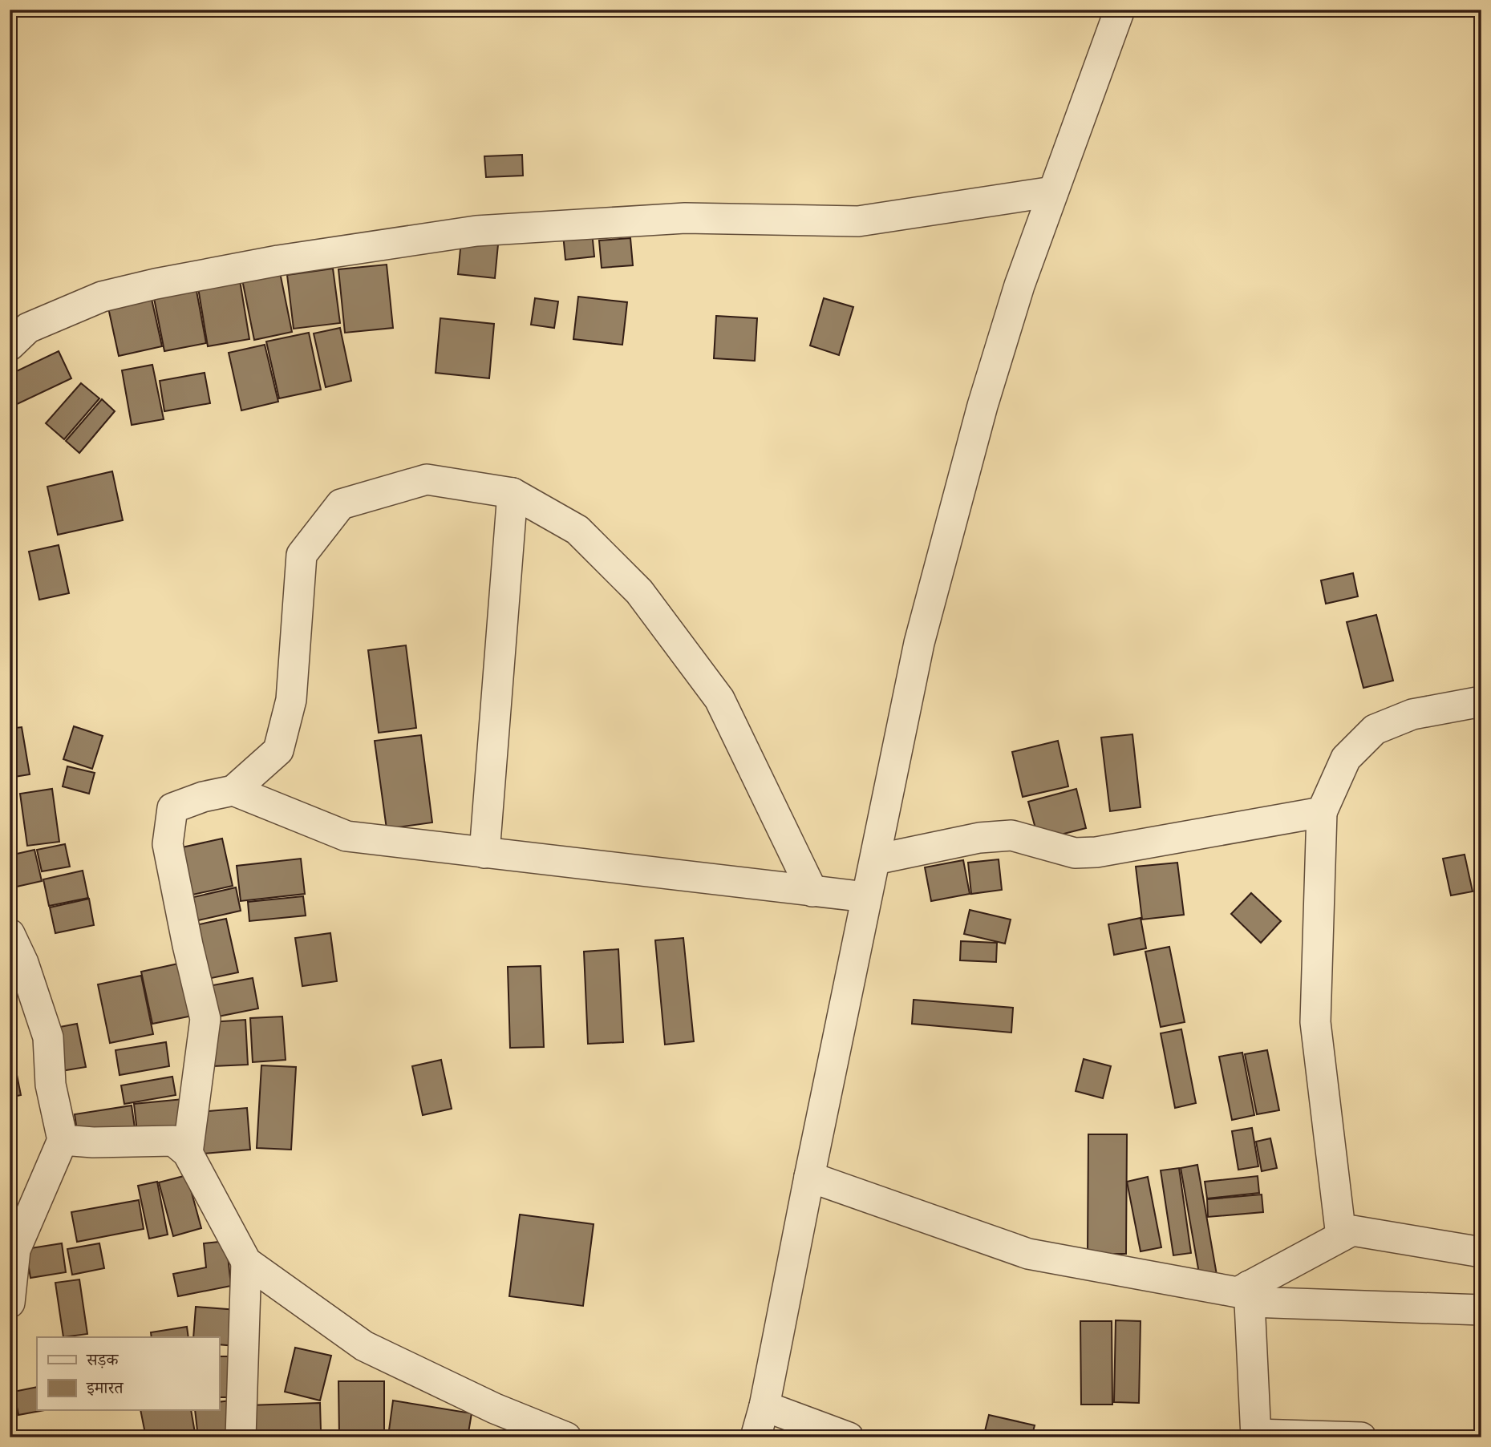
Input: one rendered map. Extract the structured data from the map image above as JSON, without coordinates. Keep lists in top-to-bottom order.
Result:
{
  "legend": ["सड़क", "इमारत"]
}
